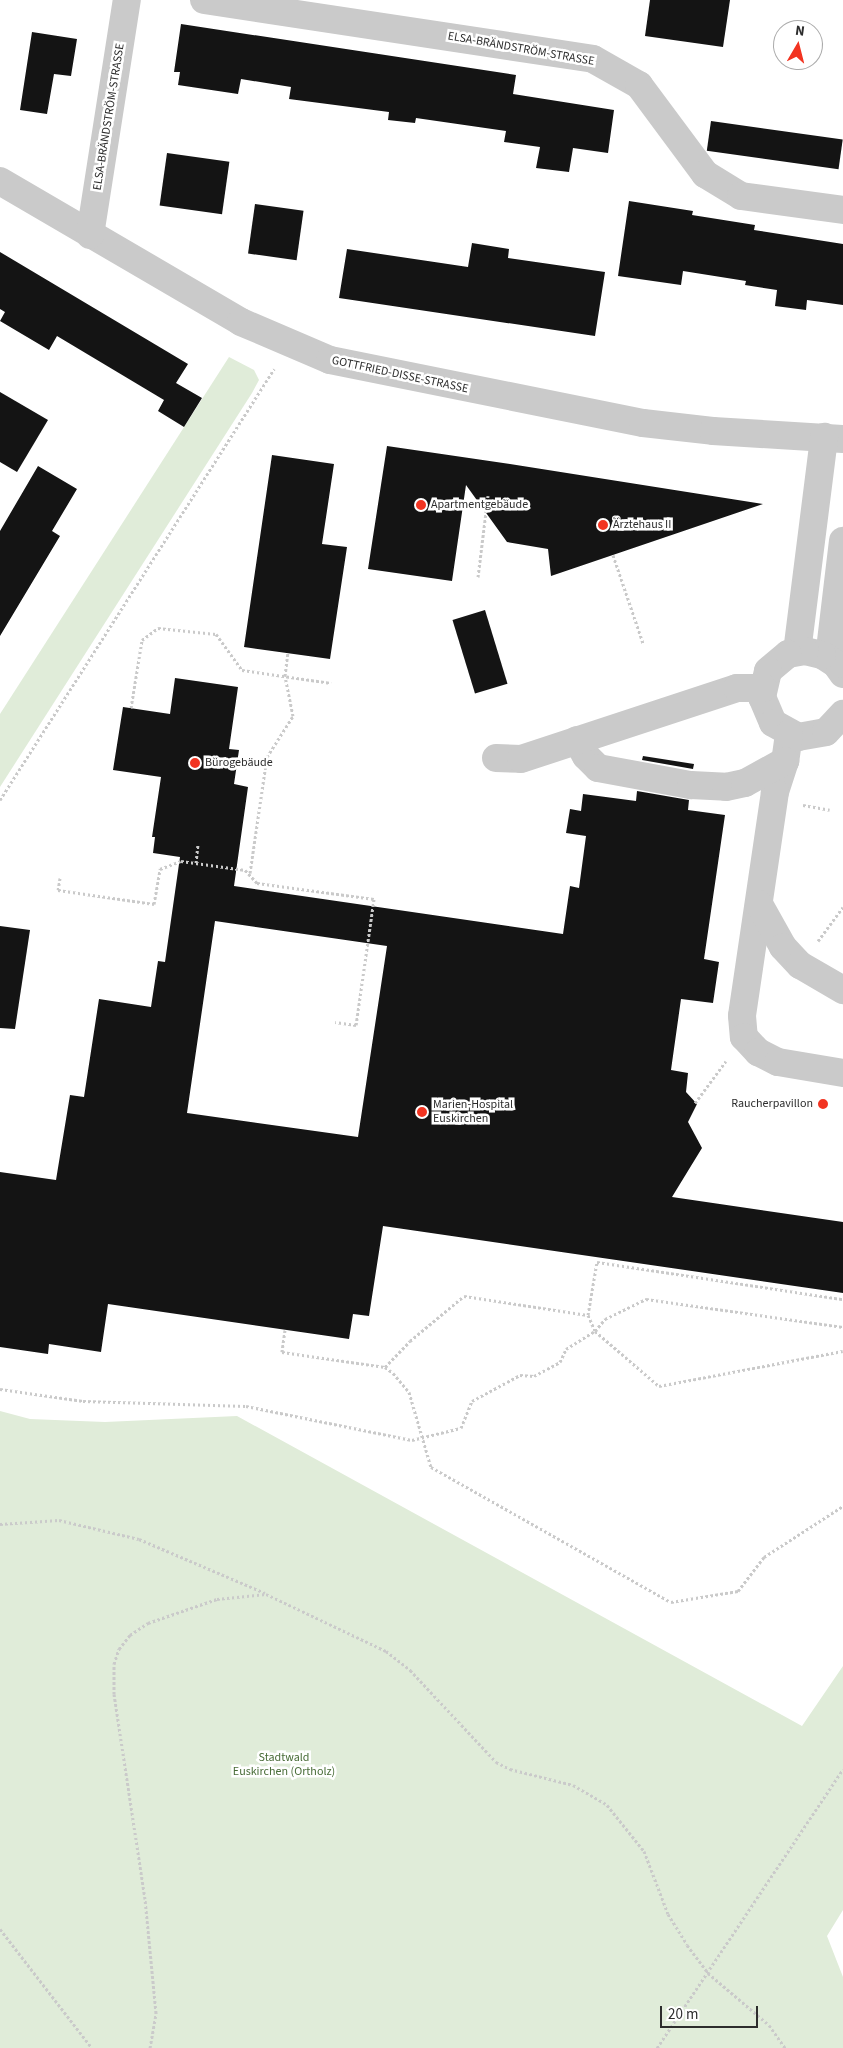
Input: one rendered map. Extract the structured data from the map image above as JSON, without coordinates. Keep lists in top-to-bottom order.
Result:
{
  "streets": {
    "street": ["ELSA-BRÄNDSTRÖM-STRASSE", "GOTTFRIED-DISSE-STRASSE"]
  },
  "crossings": [
    ["ELSA-BRÄNDSTRÖM-STRASSE", "GOTTFRIED-DISSE-STRASSE"]
  ],
  "parks": ["Stadtwald Euskirchen (Ortholz)"],
  "places": [
    "Apartmentgebäude",
    "Ärztehaus II",
    "Bürogebäude",
    "Raucherpavillon",
    "Marien-Hospital Euskirchen"
  ],
  "scale_bar": "20 m",
  "north": "top"
}
